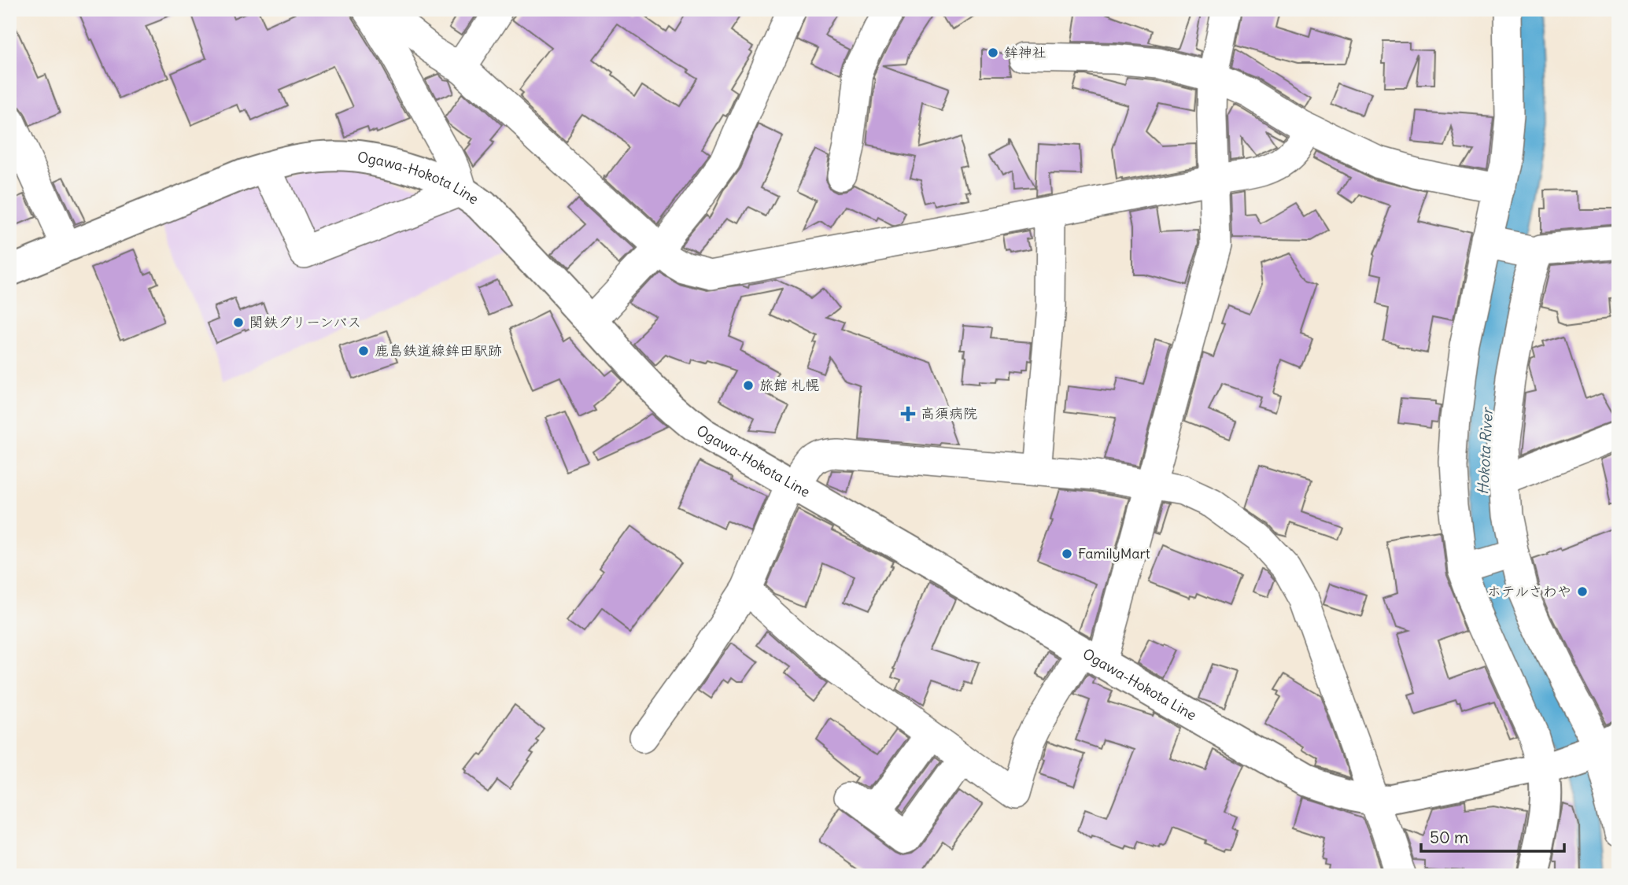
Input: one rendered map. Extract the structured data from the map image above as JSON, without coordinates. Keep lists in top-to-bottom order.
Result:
{
  "streets": {
    "main road": ["Ogawa-Hokota Line"]
  },
  "water": ["Hokota River"],
  "places": {
    "other": [
      "鉾神社",
      "関鉄グリーンバス",
      "鹿島鉄道線鉾田駅跡",
      "旅館 札幌",
      "FamilyMart",
      "ホテルさわや"
    ],
    "health": ["高須病院"]
  },
  "scale_bar": "50 m"
}
